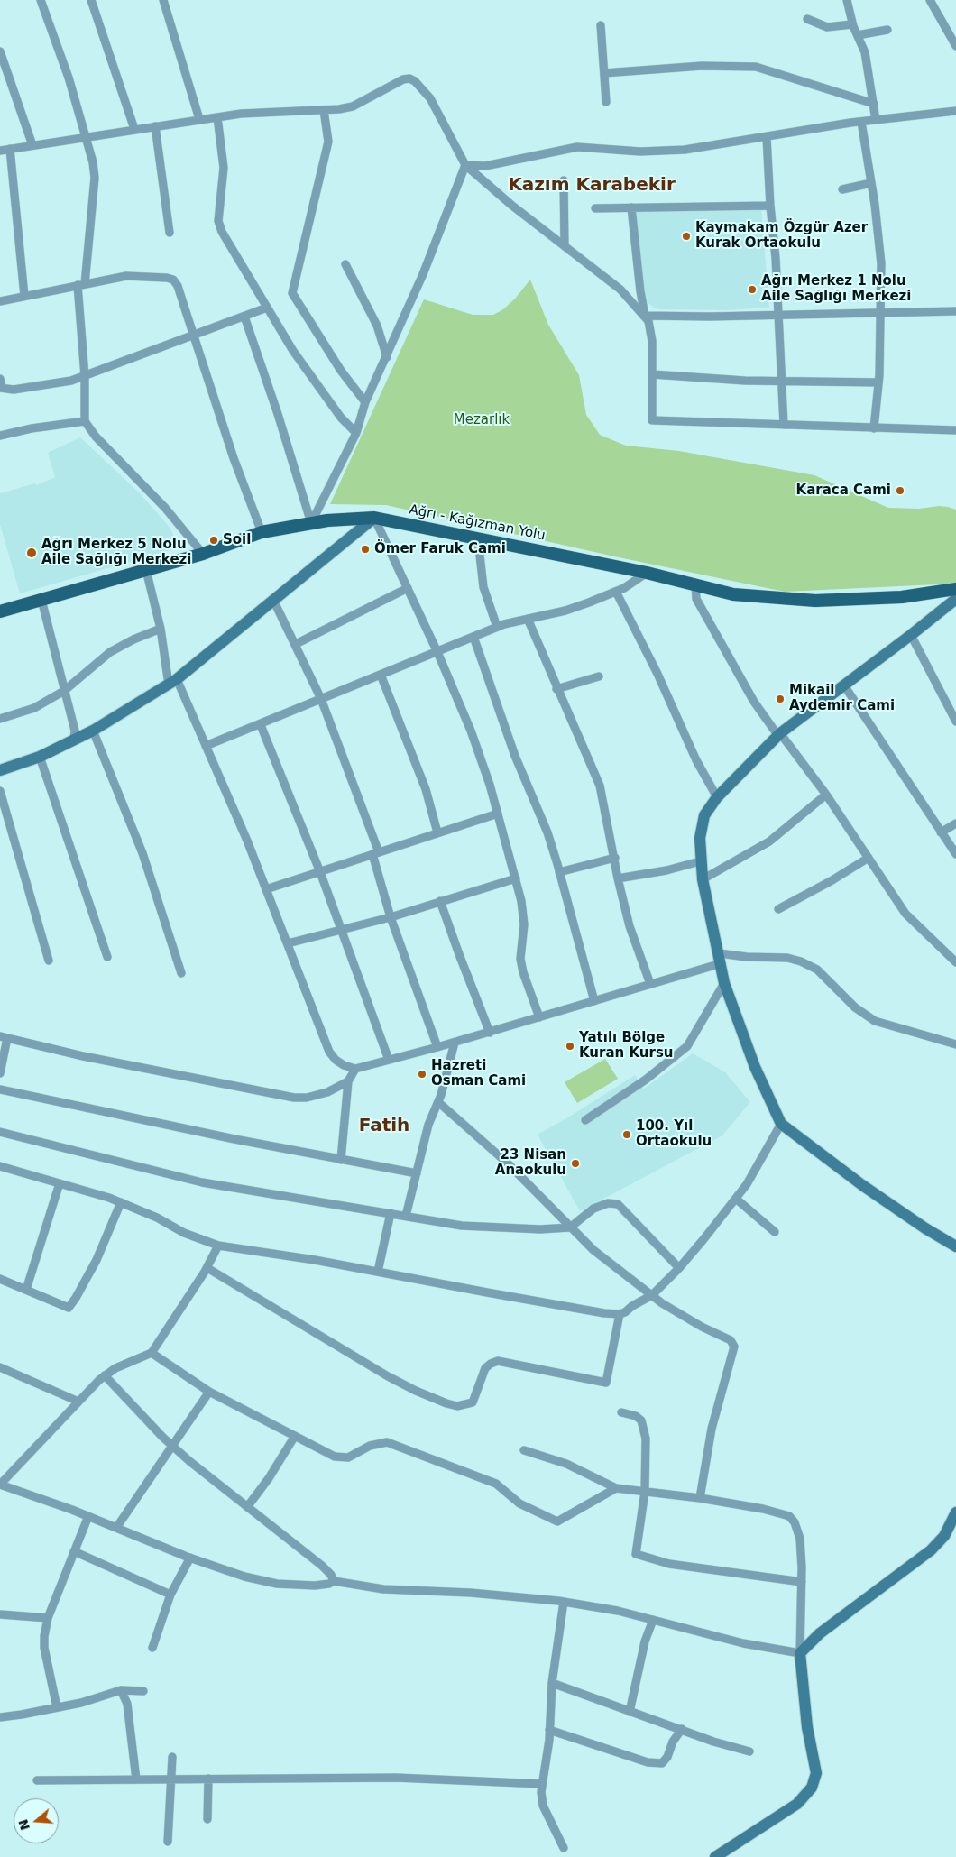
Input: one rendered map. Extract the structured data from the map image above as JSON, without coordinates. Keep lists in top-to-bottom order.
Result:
{
  "streets": {
    "main road": ["Ağrı - Kağızman Yolu"]
  },
  "districts": ["Kazım Karabekir", "Fatih"],
  "parks": ["Mezarlık"],
  "places": [
    "Kaymakam Özgür Azer Kurak Ortaokulu",
    "Ağrı Merkez 1 Nolu Aile Sağlığı Merkezi",
    "Karaca Cami",
    "Soil",
    "Ömer Faruk Cami",
    "Ağrı Merkez 5 Nolu Aile Sağlığı Merkezi",
    "Mikail Aydemir Cami",
    "Yatılı Bölge Kuran Kursu",
    "Hazreti Osman Cami",
    "100. Yıl Ortaokulu",
    "23 Nisan Anaokulu"
  ],
  "north": "left"
}
